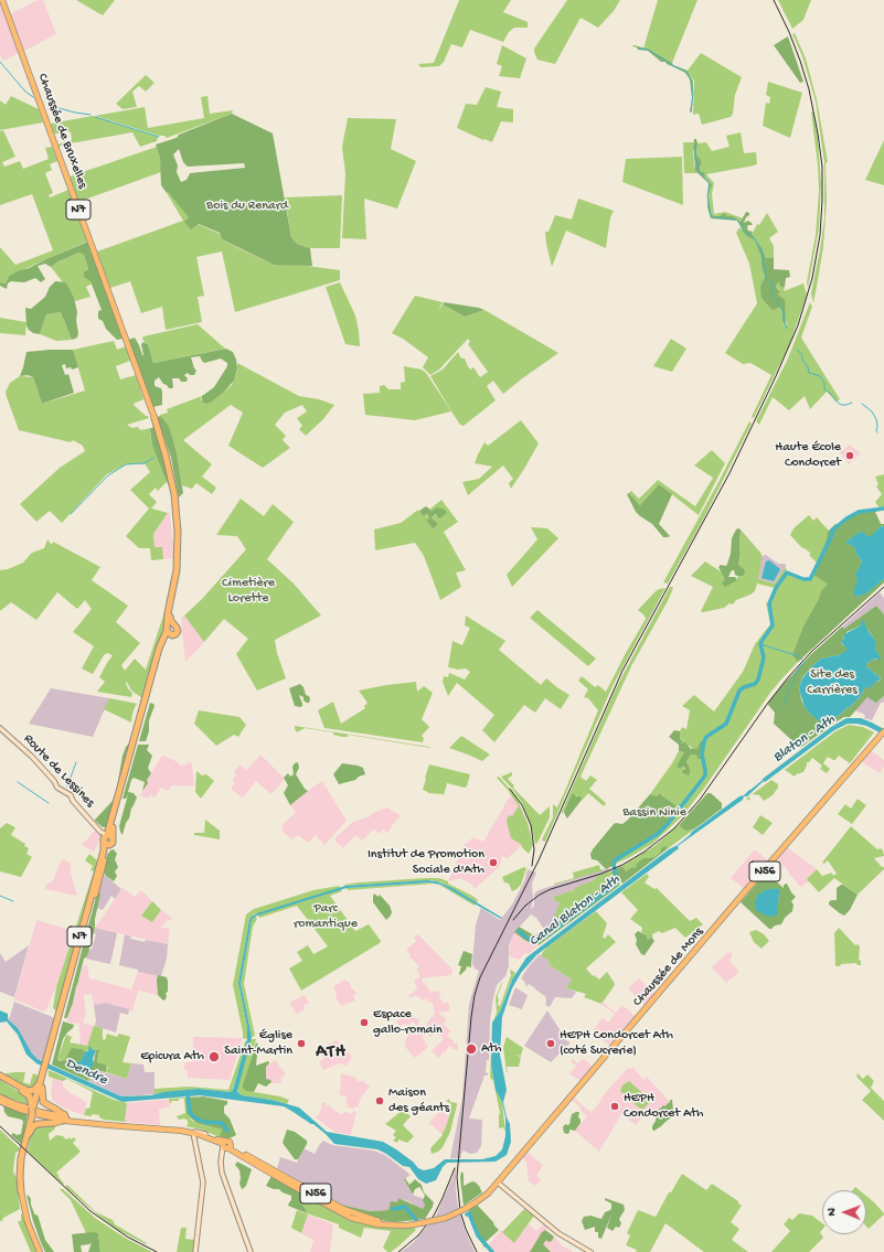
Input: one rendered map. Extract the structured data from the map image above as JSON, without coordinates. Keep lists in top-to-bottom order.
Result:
{
  "streets": {
    "highway": ["Chaussée de Bruxelles", "N7", "N56"],
    "main road": ["Route de Lessines", "Chaussée de Mons"]
  },
  "crossings": [
    ["Chaussée de Bruxelles", "N7"],
    ["Chaussée de Bruxelles", "Route de Lessines"],
    ["N7", "Route de Lessines"],
    ["N56", "Chaussée de Mons"]
  ],
  "districts": ["ATH"],
  "water": ["Blaton - Ath", "Canal Blaton - Ath", "Dendre"],
  "parks": [
    "Bois du Renard",
    "Cimetière Lorette",
    "Site des Carrières",
    "Bassin Ninie",
    "Parc romantique"
  ],
  "places": [
    "Haute École Condorcet",
    "Institut de Promotion Sociale d'Ath",
    "Espace gallo-romain",
    "Église Saint-Martin",
    "HEPH Condorcet Ath (coté Sucrerie)",
    "Ath",
    "Epicura Ath",
    "Maison des géants",
    "HEPH Condorcet Ath"
  ],
  "north": "left"
}
